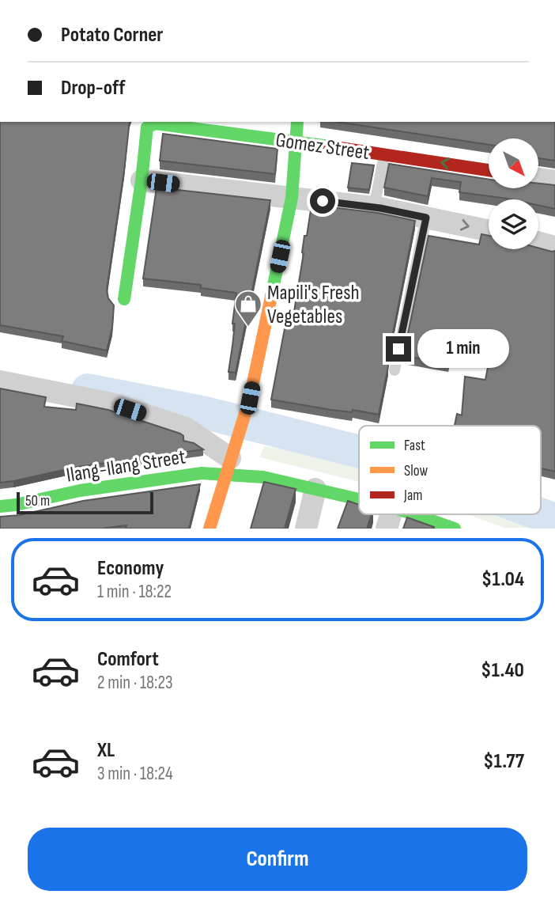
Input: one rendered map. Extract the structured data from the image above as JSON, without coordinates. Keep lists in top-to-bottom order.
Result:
{
  "streets": {
    "street": ["Gomez Street", "Ilang-Ilang Street"]
  },
  "places": {
    "shop": ["Mapili's Fresh Vegetables"]
  },
  "legend": ["Fast", "Slow", "Jam"],
  "scale_bar": "50 m",
  "north": "bottom right",
  "page": {
    "banner": ["Potato Corner", "Drop-off"],
    "bubble": "1 min",
    "scale": "50 m",
    "list": [
      {
        "name": "Economy",
        "note": "1 min · 18:22",
        "value": "$1.04"
      },
      {
        "name": "Comfort",
        "note": "2 min · 18:23",
        "value": "$1.40"
      },
      {
        "name": "XL",
        "note": "3 min · 18:24",
        "value": "$1.77"
      }
    ],
    "buttons": "Confirm"
  }
}
